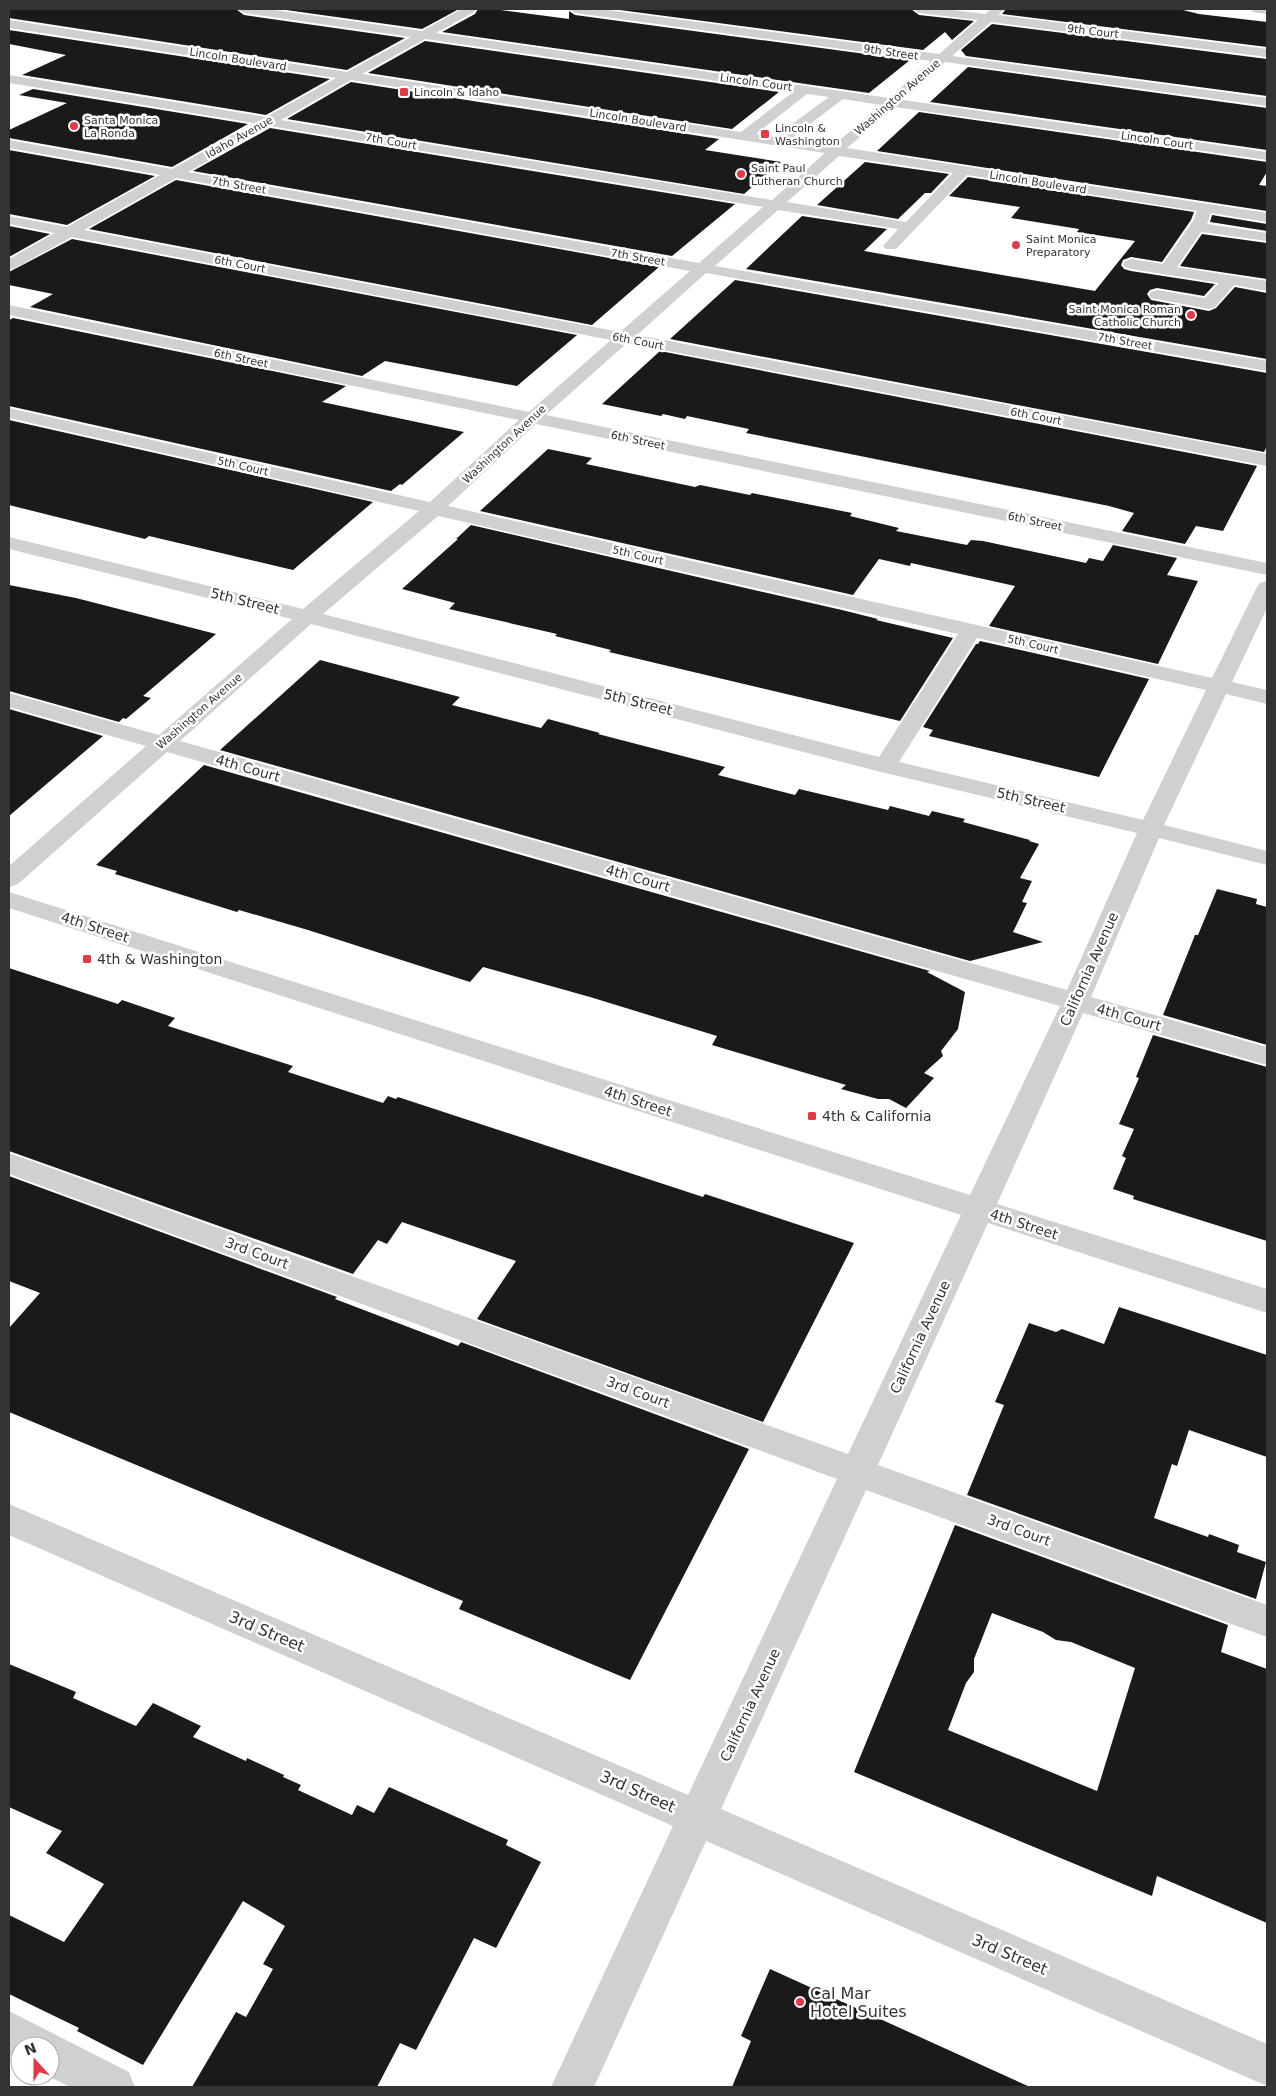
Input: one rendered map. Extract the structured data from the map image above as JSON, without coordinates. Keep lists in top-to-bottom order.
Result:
{
  "streets": {
    "street": [
      "9th Court",
      "9th Street",
      "Lincoln Boulevard",
      "Lincoln Court",
      "Washington Avenue",
      "Idaho Avenue",
      "7th Court",
      "7th Street",
      "6th Court",
      "6th Street",
      "5th Court",
      "5th Street",
      "4th Court",
      "4th Street",
      "California Avenue",
      "3rd Court",
      "3rd Street"
    ]
  },
  "crossings": [
    ["9th Court", "Washington Avenue"],
    ["9th Street", "Washington Avenue"],
    ["Lincoln Boulevard", "Washington Avenue"],
    ["Lincoln Boulevard", "Idaho Avenue"],
    ["Lincoln Court", "Washington Avenue"],
    ["Lincoln Court", "Idaho Avenue"],
    ["Washington Avenue", "7th Court"],
    ["Washington Avenue", "7th Street"],
    ["Washington Avenue", "6th Court"],
    ["Washington Avenue", "6th Street"],
    ["Washington Avenue", "5th Court"],
    ["Washington Avenue", "5th Street"],
    ["Washington Avenue", "4th Court"],
    ["Idaho Avenue", "7th Court"],
    ["Idaho Avenue", "7th Street"],
    ["Idaho Avenue", "6th Court"],
    ["5th Court", "California Avenue"],
    ["5th Street", "California Avenue"],
    ["4th Court", "California Avenue"],
    ["4th Street", "California Avenue"],
    ["California Avenue", "3rd Court"],
    ["California Avenue", "3rd Street"]
  ],
  "places": {
    "transit": [
      "Lincoln & Idaho",
      "Lincoln & Washington",
      "4th & Washington",
      "4th & California"
    ],
    "other": [
      "Santa Monica La Ronda",
      "Saint Paul Lutheran Church",
      "Saint Monica Preparatory",
      "Saint Monica Roman Catholic Church",
      "Cal Mar Hotel Suites"
    ]
  },
  "north": "top"
}
